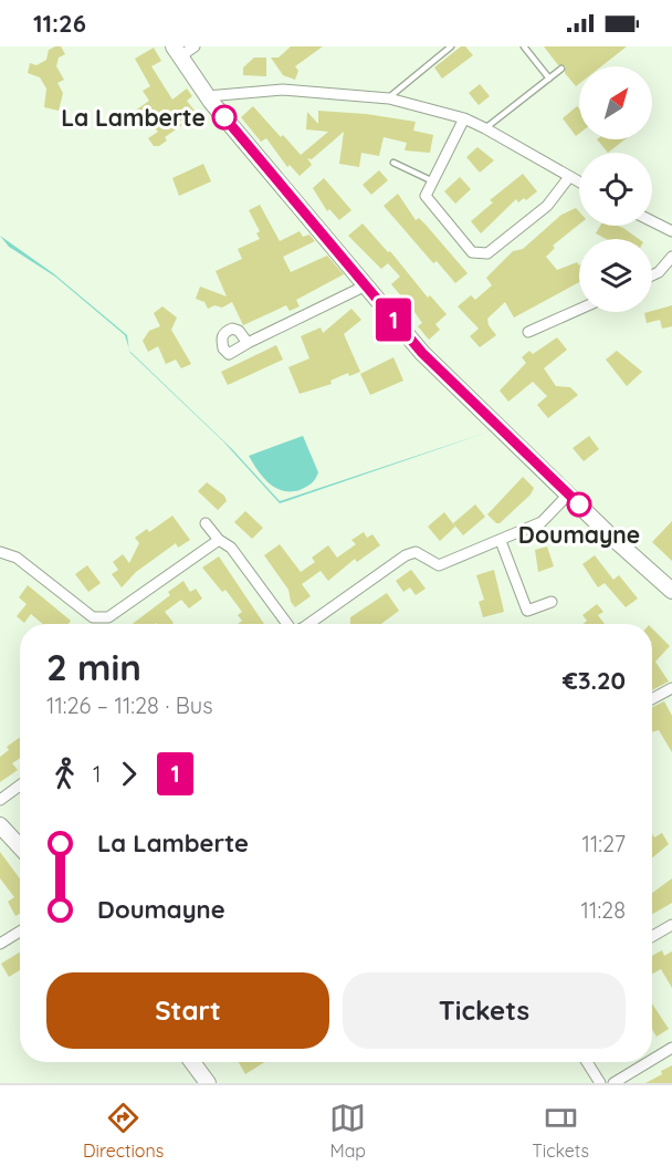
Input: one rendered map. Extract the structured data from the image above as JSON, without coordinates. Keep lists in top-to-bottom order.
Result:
{
  "places": ["La Lamberte", "Doumayne"],
  "lines": ["bus line 1"],
  "north": "top right",
  "page": {
    "status": "11:26",
    "on_map": "1",
    "heading": ["2 min", "11:26 – 11:28 · Bus", "€3.20"],
    "legs": ["1", "1"],
    "list": [
      {
        "name": "La Lamberte",
        "value": "11:27"
      },
      {
        "name": "Doumayne",
        "value": "11:28"
      }
    ],
    "buttons": ["Start", "Tickets"],
    "tabs": ["Directions", "Map", "Tickets"]
  }
}
